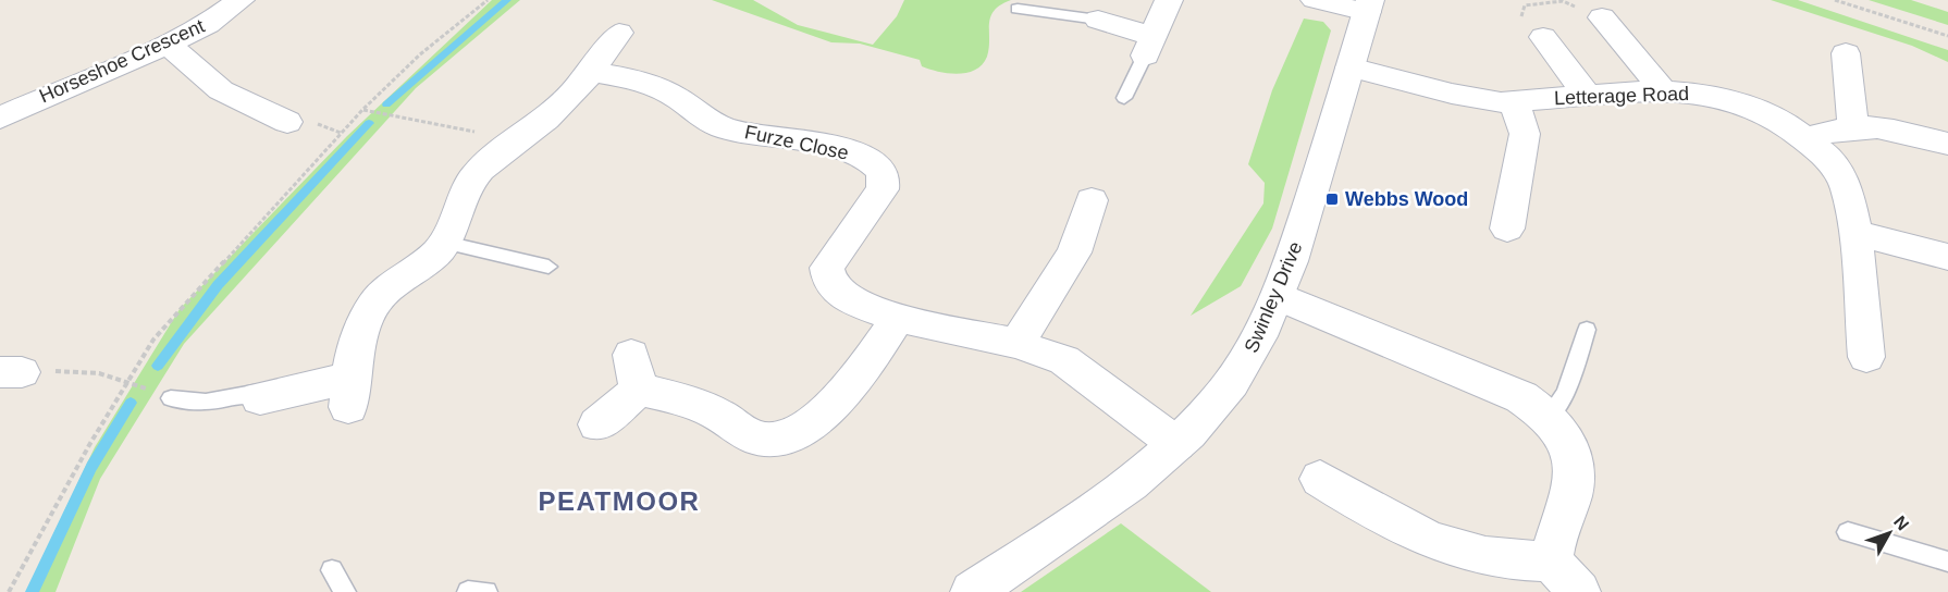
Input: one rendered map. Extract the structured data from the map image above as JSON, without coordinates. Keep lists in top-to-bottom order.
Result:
{
  "streets": {
    "street": [
      "Horseshoe Crescent",
      "Letterage Road",
      "Furze Close",
      "Swinley Drive"
    ]
  },
  "crossings": [
    ["Letterage Road", "Swinley Drive"],
    ["Furze Close", "Swinley Drive"]
  ],
  "districts": ["PEATMOOR"],
  "places": {
    "transit": ["Webbs Wood"]
  },
  "north": "top right"
}
